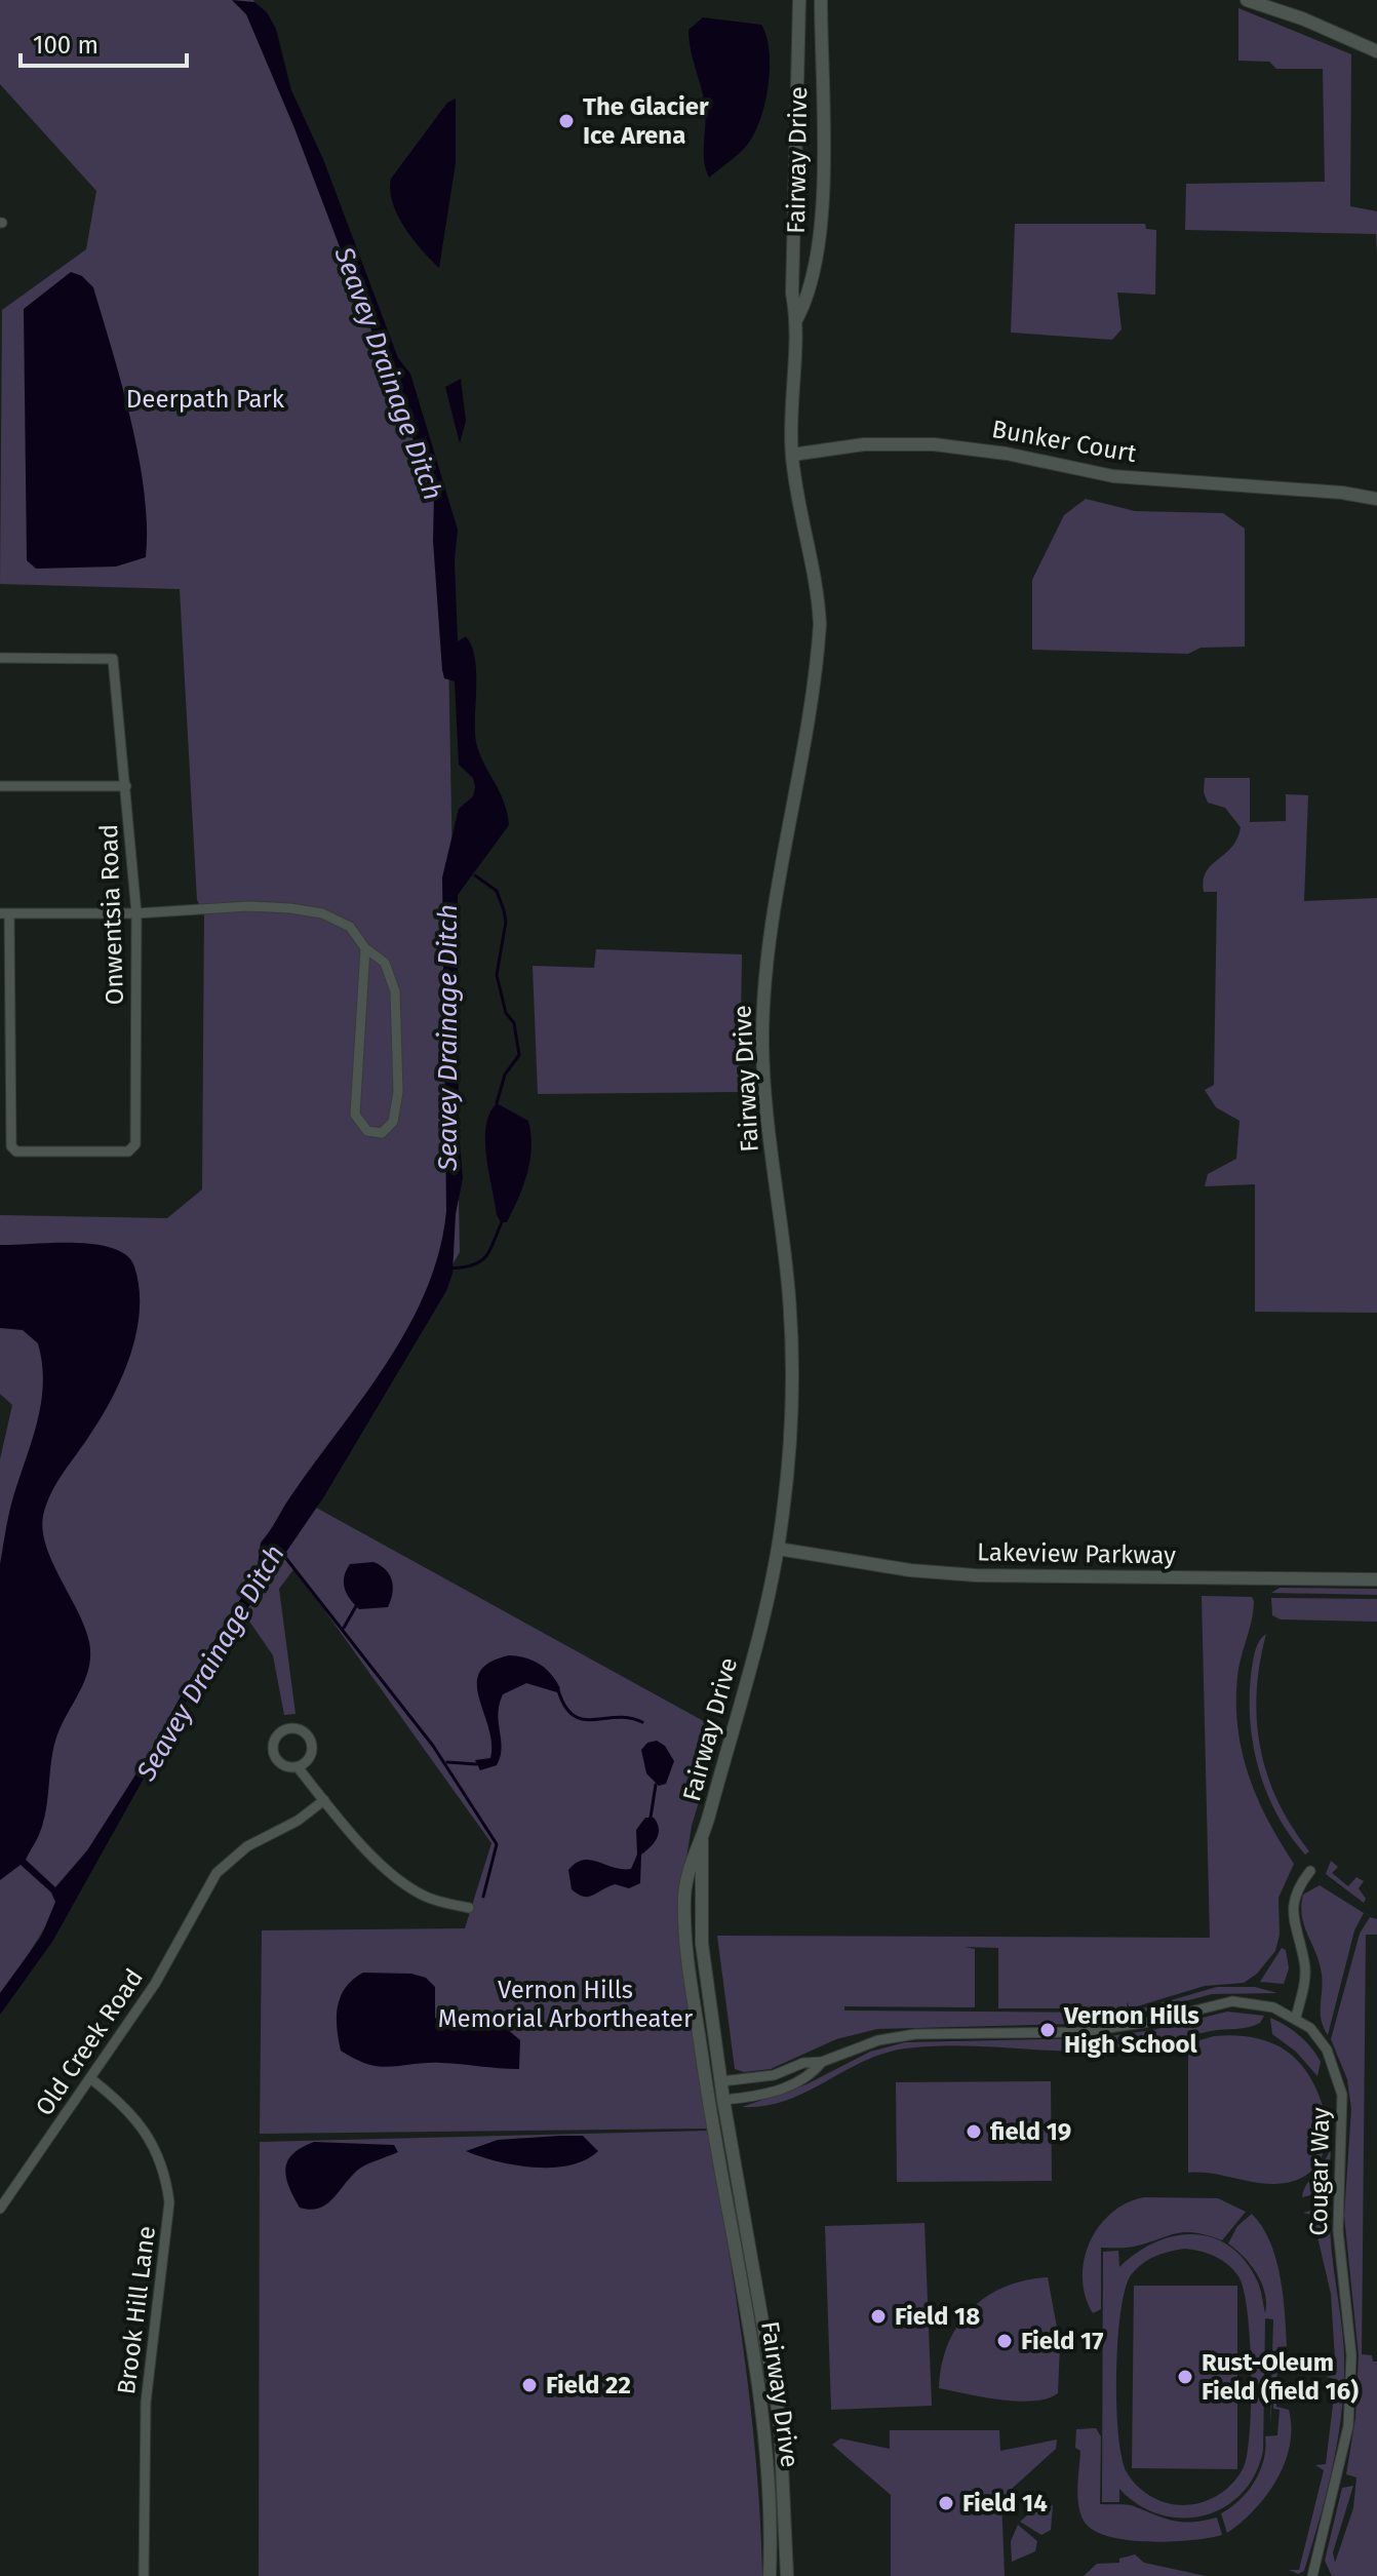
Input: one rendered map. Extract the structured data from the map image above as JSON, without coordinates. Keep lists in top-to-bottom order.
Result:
{
  "streets": {
    "main road": ["Fairway Drive", "Bunker Court", "Lakeview Parkway"],
    "street": [
      "Onwentsia Road",
      "Old Creek Road",
      "Cougar Way",
      "Brook Hill Lane"
    ]
  },
  "crossings": [
    ["Fairway Drive", "Bunker Court"],
    ["Fairway Drive", "Lakeview Parkway"],
    ["Fairway Drive", "Cougar Way"],
    ["Old Creek Road", "Brook Hill Lane"]
  ],
  "water": ["Seavey Drainage Ditch"],
  "parks": ["Deerpath Park", "Vernon Hills Memorial Arbortheater"],
  "places": [
    "The Glacier Ice Arena",
    "Vernon Hills High School",
    "field 19",
    "Field 18",
    "Field 17",
    "Rust-Oleum Field (field 16)",
    "Field 22",
    "Field 14"
  ],
  "scale_bar": "100 m"
}
